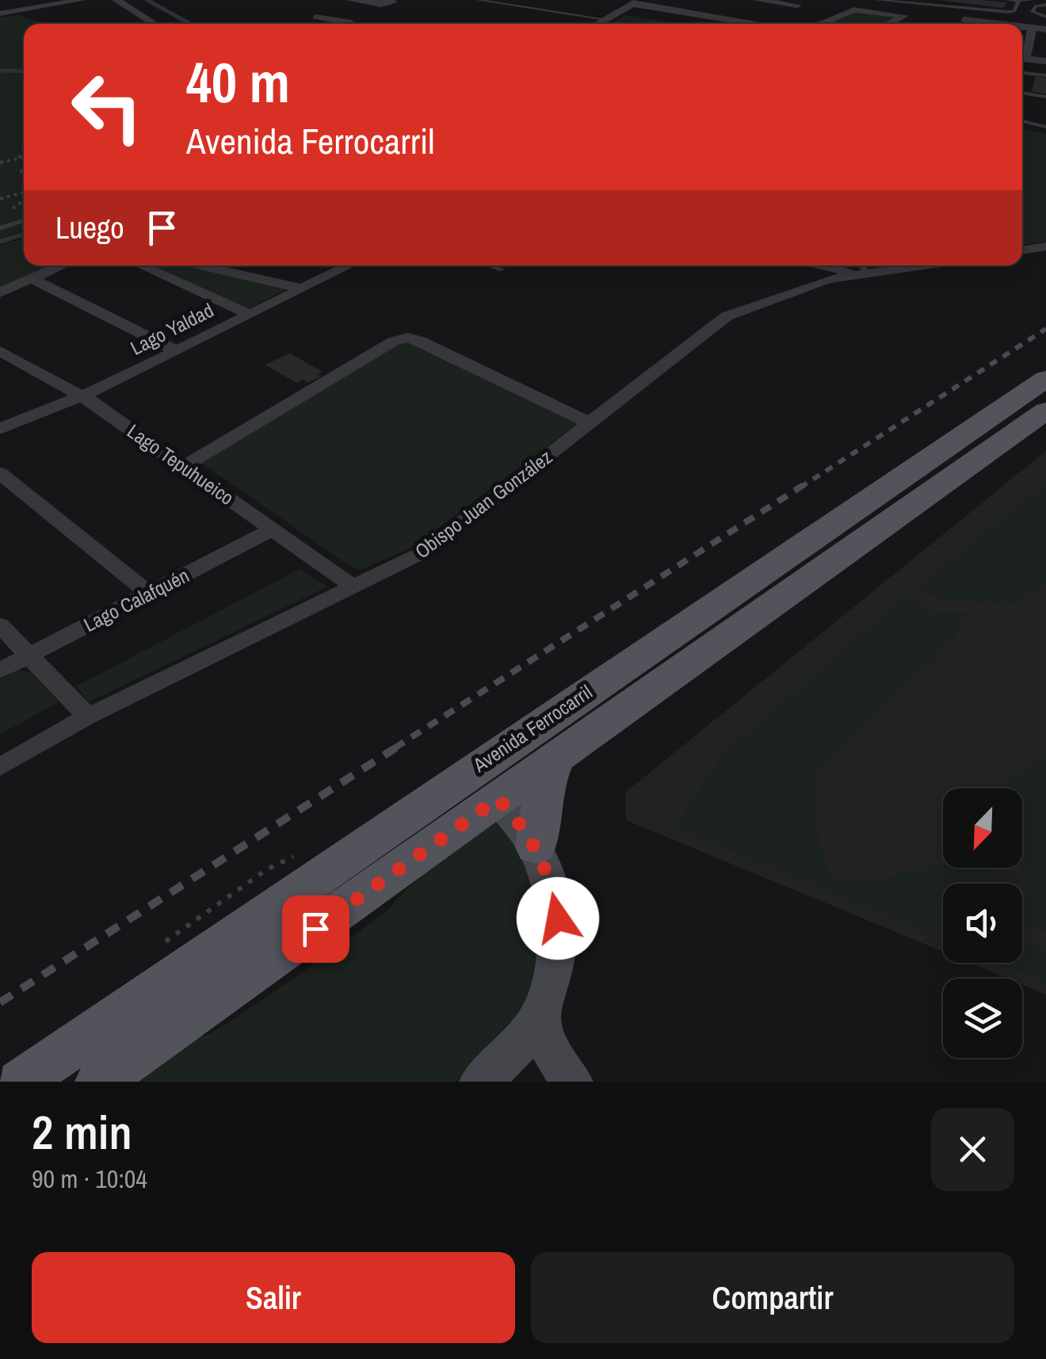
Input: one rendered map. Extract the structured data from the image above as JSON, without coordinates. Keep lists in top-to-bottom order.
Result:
{
  "streets": {
    "main road": ["Avenida Ferrocarril"],
    "street": [
      "Lago Yaldad",
      "Lago Tepuhueico",
      "Obispo Juan González",
      "Lago Calafquén"
    ]
  },
  "crossings": [
    ["Lago Yaldad", "Lago Tepuhueico"],
    ["Lago Tepuhueico", "Obispo Juan González"],
    ["Lago Tepuhueico", "Lago Calafquén"]
  ],
  "north": "bottom left",
  "page": {
    "turn": ["40 m", "Avenida Ferrocarril"],
    "then": "Luego",
    "heading": ["2 min", "90 m · 10:04"],
    "buttons": ["Salir", "Compartir"]
  }
}
